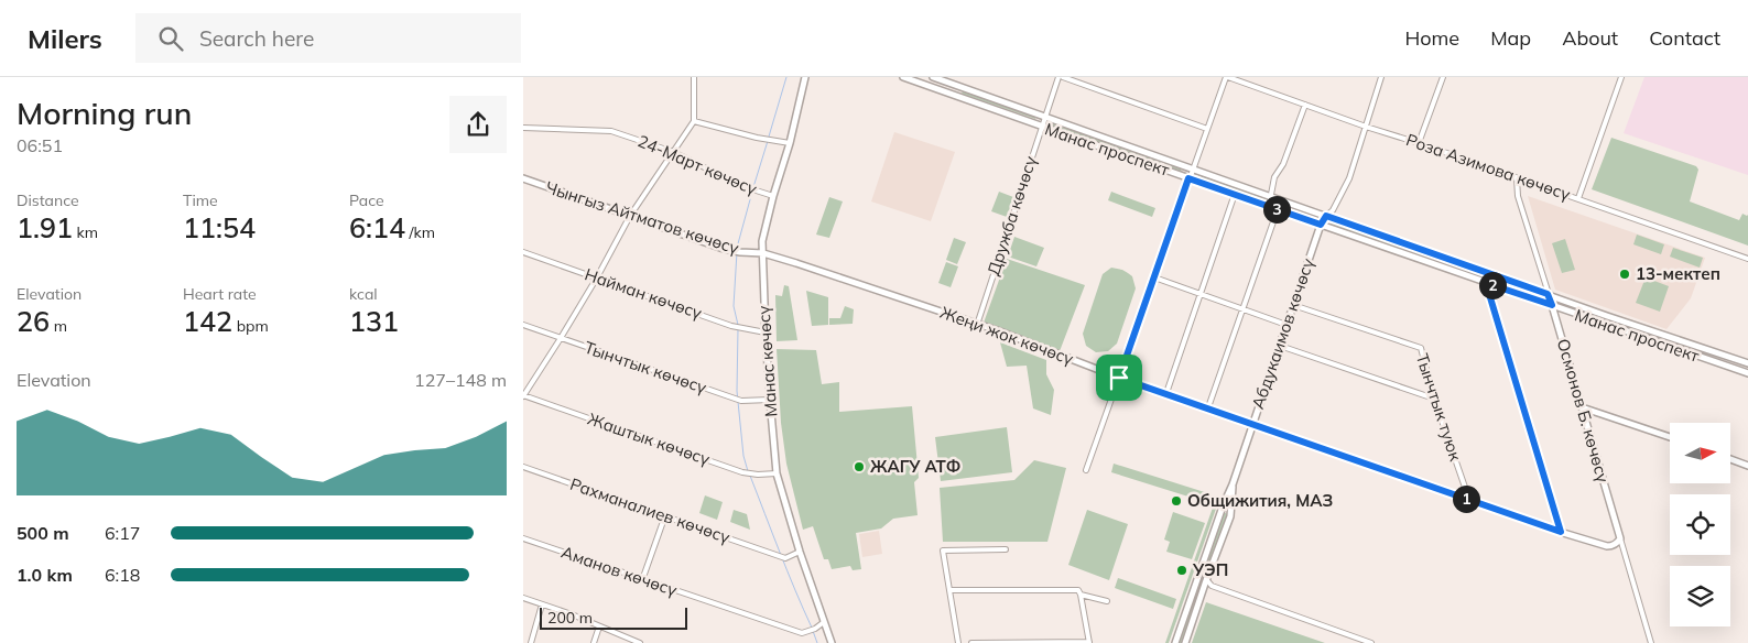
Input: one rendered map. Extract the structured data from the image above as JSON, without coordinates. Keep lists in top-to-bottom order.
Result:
{
  "streets": {
    "main road": [
      "Манас проспект",
      "Чынгыз Айтматов көчөсү",
      "Абдукаимов көчөсү",
      "Жеңи жок көчөсү",
      "Манас көчөсү",
      "Осмонов Б. көчөсү"
    ],
    "street": [
      "24-Март көчөсү",
      "Роза Азимова көчөсү",
      "Дружба көчөсү",
      "Найман көчөсү",
      "Тынчтык көчөсү",
      "Тынчтык туюк",
      "Жаштык көчөсү",
      "Рахманалиев көчөсү",
      "Аманов көчөсү"
    ]
  },
  "crossings": [
    ["Манас проспект", "Дружба көчөсү"],
    ["Манас проспект", "Абдукаимов көчөсү"],
    ["Манас проспект", "Осмонов Б. көчөсү"],
    ["24-Март көчөсү", "Манас көчөсү"],
    ["Роза Азимова көчөсү", "Осмонов Б. көчөсү"],
    ["Дружба көчөсү", "Жеңи жок көчөсү"],
    ["Чынгыз Айтматов көчөсү", "Жеңи жок көчөсү"],
    ["Чынгыз Айтматов көчөсү", "Манас көчөсү"],
    ["Найман көчөсү", "Манас көчөсү"],
    ["Абдукаимов көчөсү", "Жеңи жок көчөсү"],
    ["Абдукаимов көчөсү", "Тынчтык туюк"],
    ["Жеңи жок көчөсү", "Манас көчөсү"],
    ["Жеңи жок көчөсү", "Тынчтык туюк"],
    ["Жеңи жок көчөсү", "Осмонов Б. көчөсү"],
    ["Манас көчөсү", "Тынчтык көчөсү"],
    ["Манас көчөсү", "Жаштык көчөсү"],
    ["Манас көчөсү", "Рахманалиев көчөсү"],
    ["Манас көчөсү", "Аманов көчөсү"]
  ],
  "places": [
    "13-мектеп",
    "ЖАГУ АТФ",
    "Общижития, МАЗ",
    "УЭП"
  ],
  "scale_bar": "200 m",
  "north": "right",
  "page": {
    "header": "Milers",
    "search": "Search here",
    "nav": [
      "Home",
      "Map",
      "About",
      "Contact"
    ],
    "heading": ["Morning run", "06:51"],
    "stats": [
      ["Distance", "1.91 km"],
      ["Time", "11:54"],
      ["Pace", "6:14 /km"],
      ["Elevation", "26 m"],
      ["Heart rate", "142 bpm"],
      ["kcal", "131"]
    ],
    "pins": ["3", "2", "1"],
    "chart": ["Elevation", "127–148 m"],
    "list": [
      {
        "name": "500 m",
        "note": "6:17"
      },
      {
        "name": "1.0 km",
        "note": "6:18"
      }
    ],
    "scale": "200 m"
  }
}
